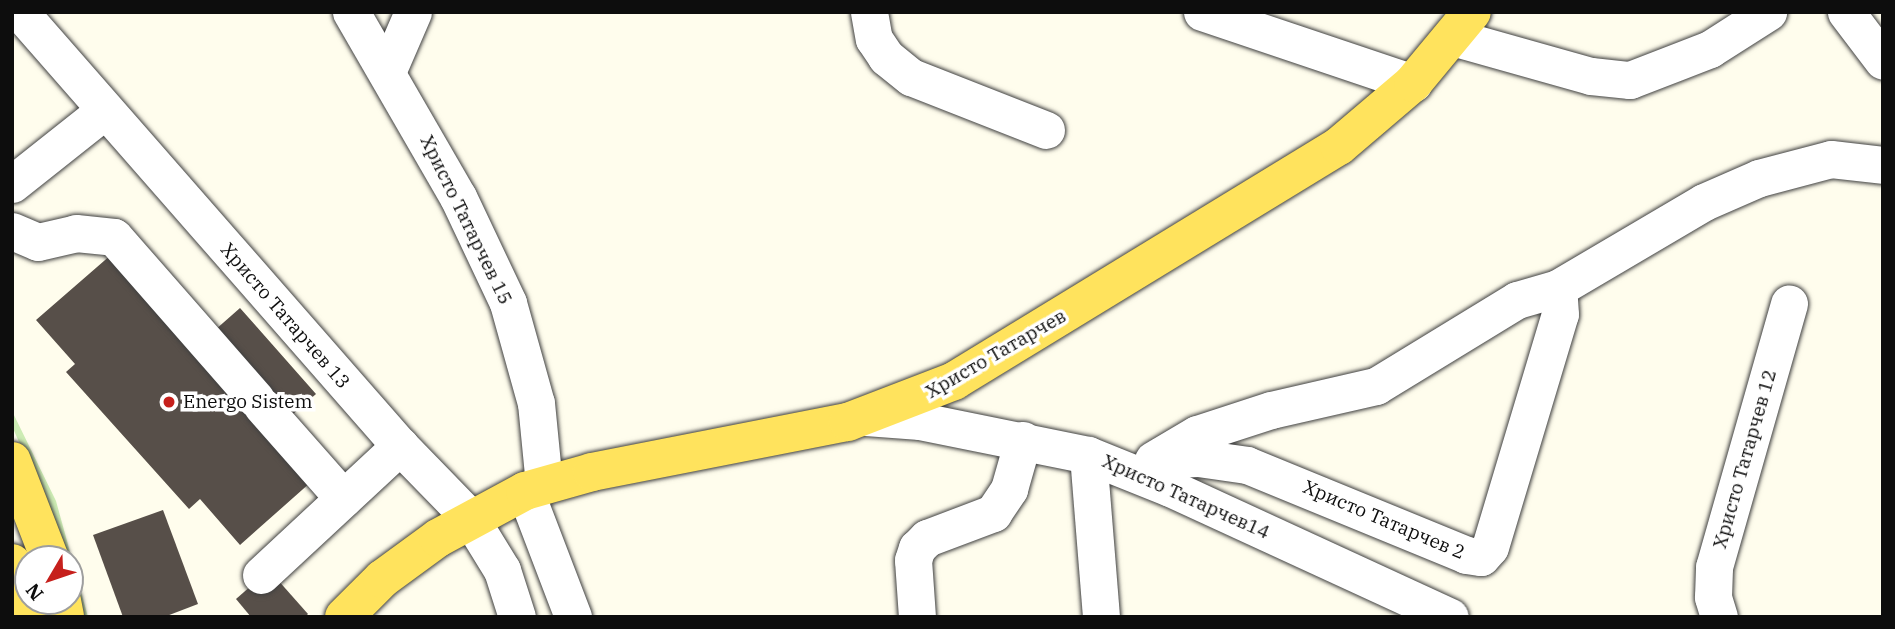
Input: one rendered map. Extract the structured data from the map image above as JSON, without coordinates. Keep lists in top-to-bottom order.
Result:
{
  "streets": {
    "main road": ["Христо Татарчев"],
    "street": [
      "Христо Татарчев 15",
      "Христо Татарчев 13",
      "Христо Татарчев 12",
      "Христо Татарчев14",
      "Христо Татарчев 2"
    ]
  },
  "crossings": [
    ["Христо Татарчев 15", "Христо Татарчев"],
    ["Христо Татарчев 13", "Христо Татарчев"],
    ["Христо Татарчев", "Христо Татарчев14"],
    ["Христо Татарчев14", "Христо Татарчев 2"]
  ],
  "places": ["Energo Sistem"],
  "north": "bottom left"
}
